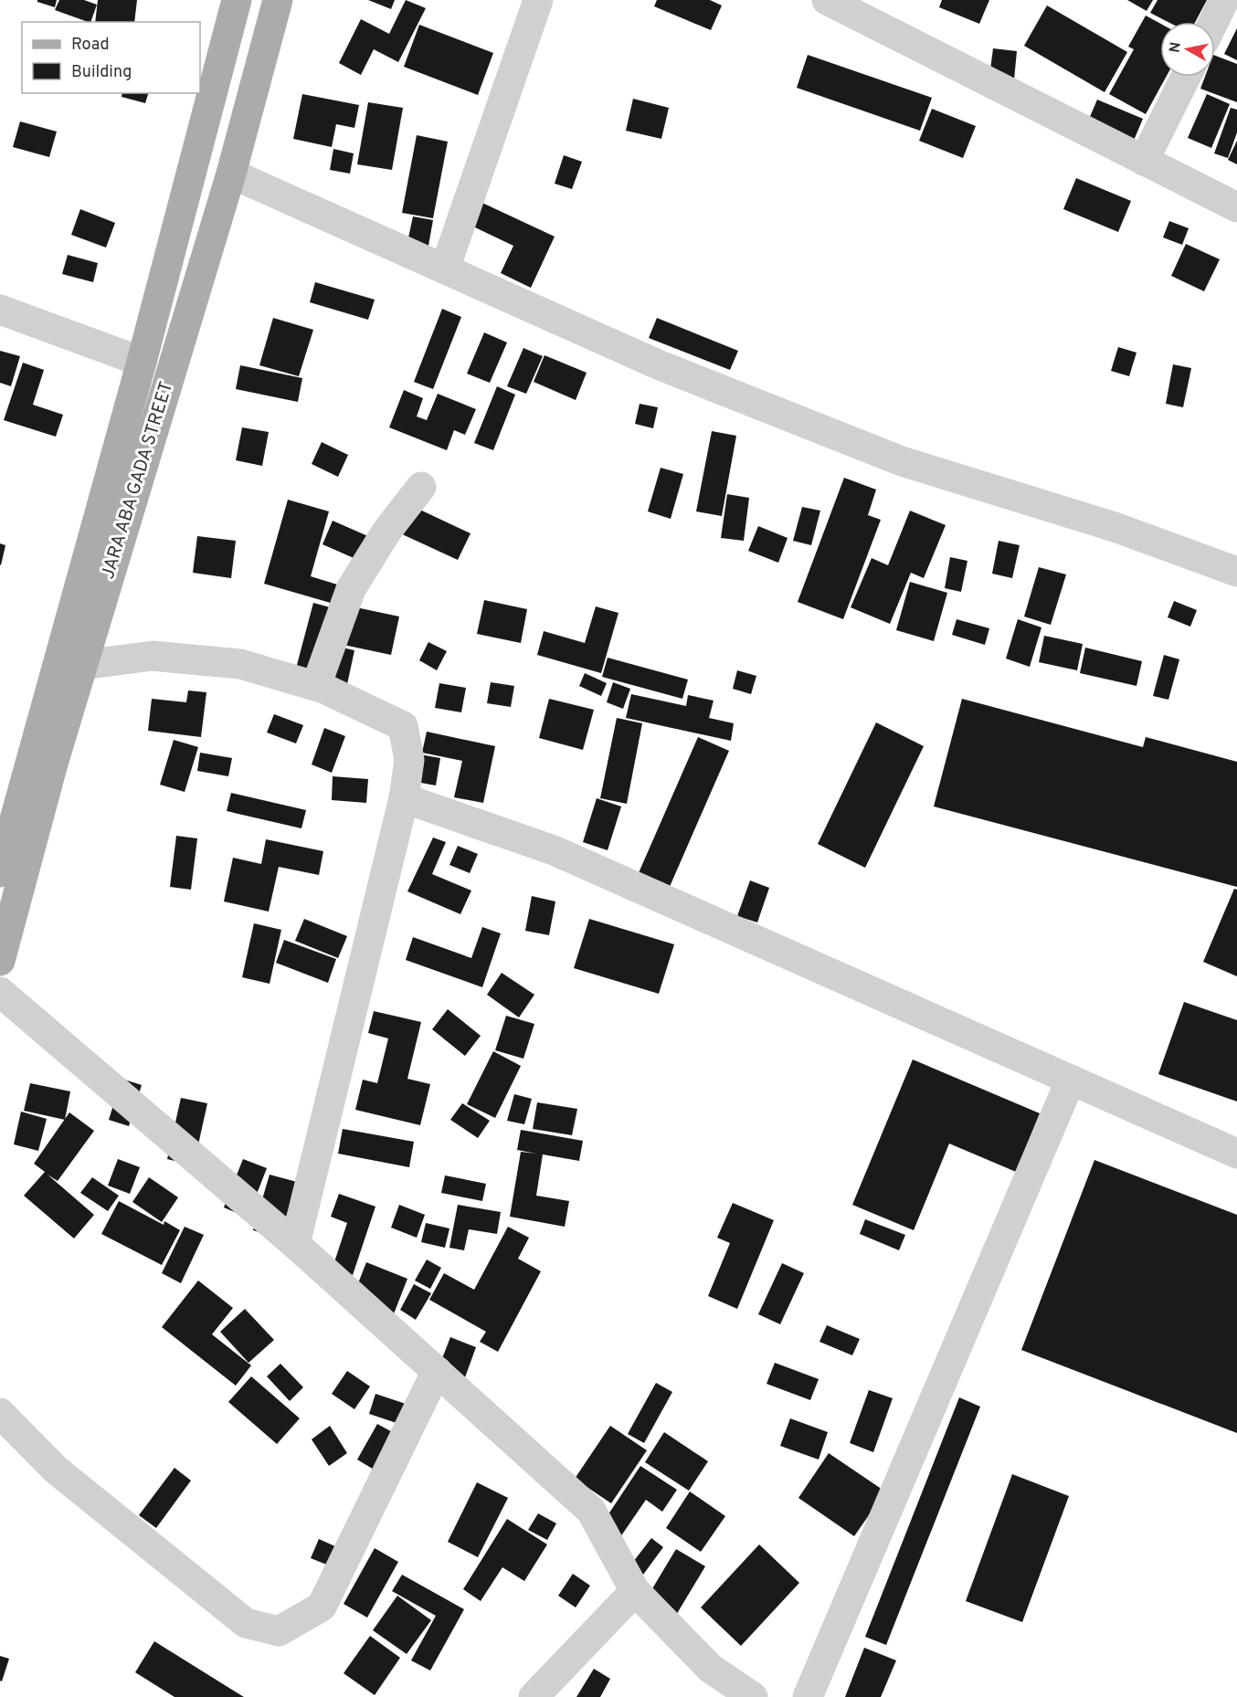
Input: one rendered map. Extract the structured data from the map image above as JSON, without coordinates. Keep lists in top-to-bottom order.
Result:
{
  "streets": {
    "main road": ["JARA ABA GADA STREET"]
  },
  "legend": ["Road", "Building"],
  "north": "left"
}
